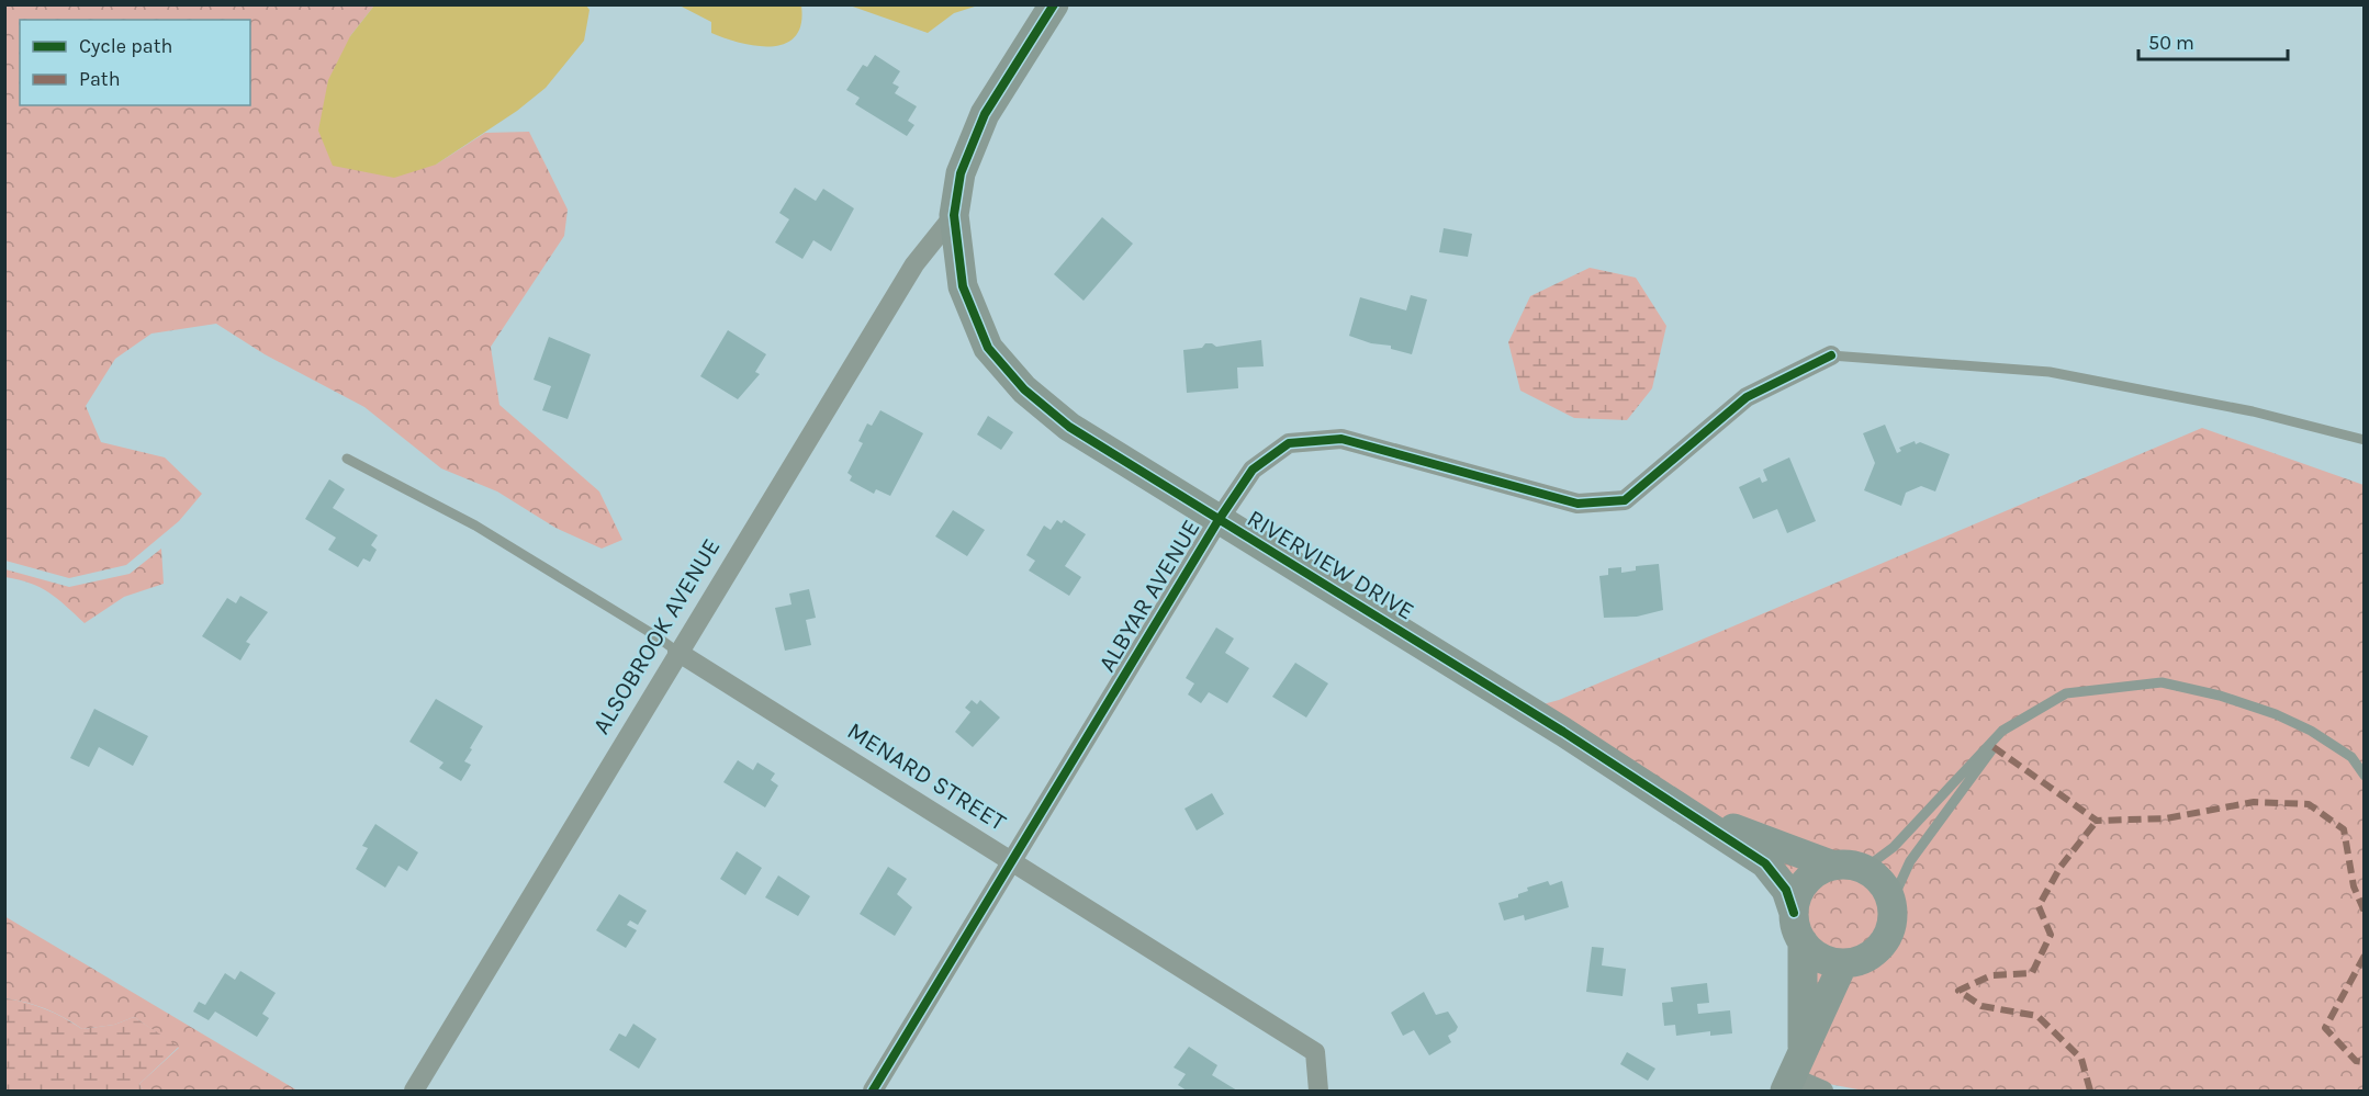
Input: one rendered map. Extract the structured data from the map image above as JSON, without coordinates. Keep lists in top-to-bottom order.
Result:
{
  "streets": {
    "street": [
      "RIVERVIEW DRIVE",
      "ALBYAR AVENUE",
      "ALSOBROOK AVENUE",
      "MENARD STREET"
    ]
  },
  "crossings": [
    ["RIVERVIEW DRIVE", "ALBYAR AVENUE"],
    ["RIVERVIEW DRIVE", "ALSOBROOK AVENUE"],
    ["ALBYAR AVENUE", "MENARD STREET"],
    ["ALSOBROOK AVENUE", "MENARD STREET"]
  ],
  "legend": ["Cycle path", "Path"],
  "scale_bar": "50 m"
}
